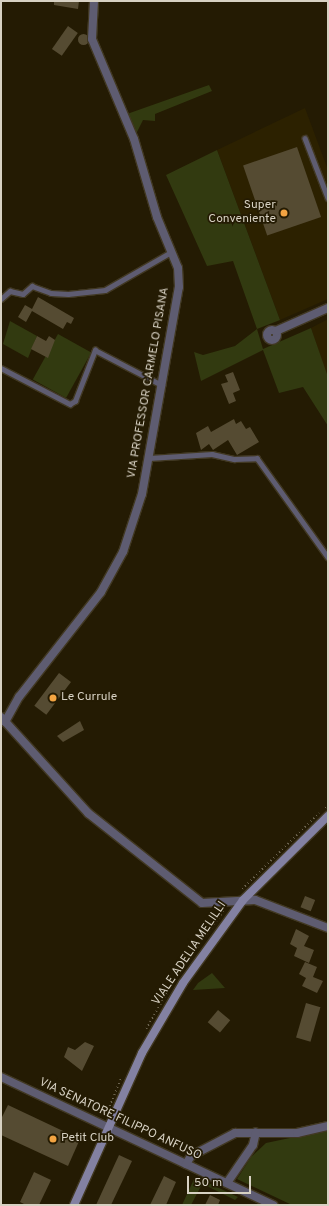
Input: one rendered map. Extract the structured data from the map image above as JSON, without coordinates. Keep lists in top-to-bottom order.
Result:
{
  "streets": {
    "street": ["VIA PROFESSOR CARMELO PISANA", "VIALE ADELIA MELILLI", "VIA SENATORE FILIPPO ANFUSO"]
  },
  "crossings": [
    ["VIALE ADELIA MELILLI", "VIA SENATORE FILIPPO ANFUSO"]
  ],
  "places": ["Super Conveniente", "Le Currule", "Petit Club"],
  "scale_bar": "50 m"
}
